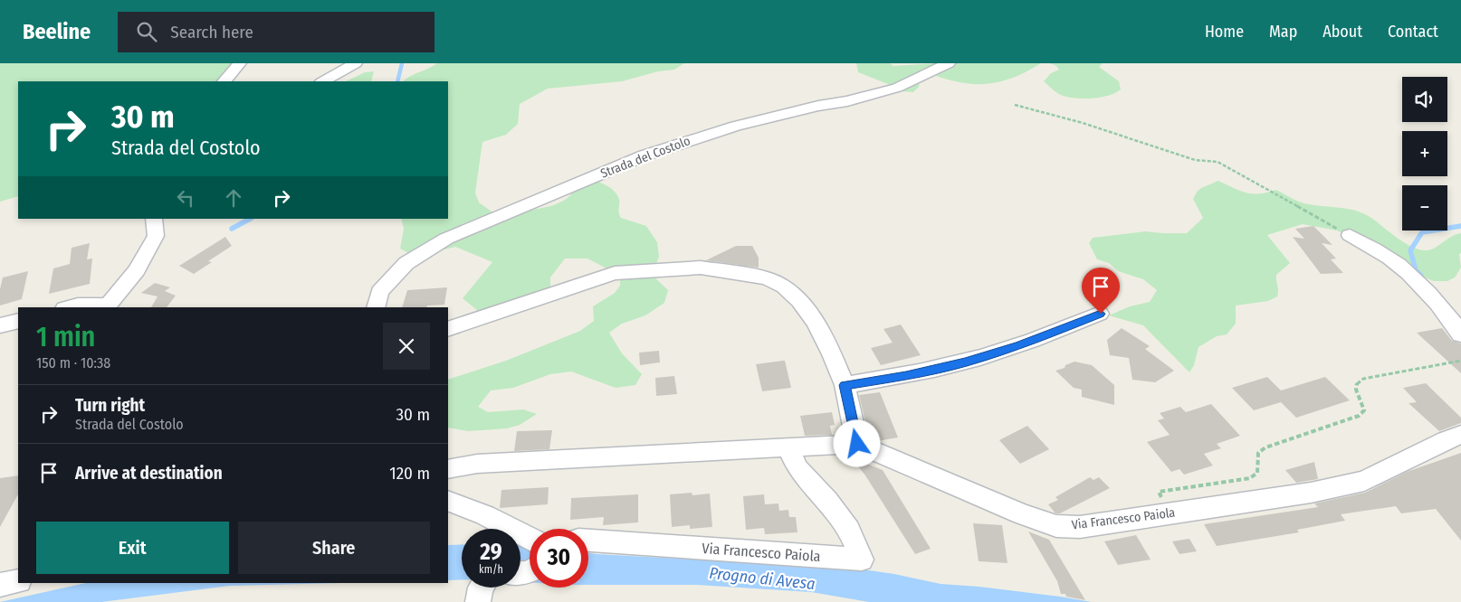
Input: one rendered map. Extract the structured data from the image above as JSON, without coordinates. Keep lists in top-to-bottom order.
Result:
{
  "streets": {
    "street": ["Strada del Costolo", "Via Francesco Paiola"]
  },
  "water": ["Progno di Avesa"],
  "page": {
    "header": "Beeline",
    "search": "Search here",
    "nav": [
      "Home",
      "Map",
      "About",
      "Contact"
    ],
    "map_buttons": ["+", "−"],
    "turn": ["30 m", "Strada del Costolo"],
    "heading": ["1 min", "150 m · 10:38"],
    "list": [
      {
        "name": "Turn right",
        "note": "Strada del Costolo",
        "value": "30 m"
      },
      {
        "name": "Arrive at destination",
        "value": "120 m"
      }
    ],
    "buttons": ["Exit", "Share"],
    "speed": "29 km/h",
    "limit": "30"
  }
}
